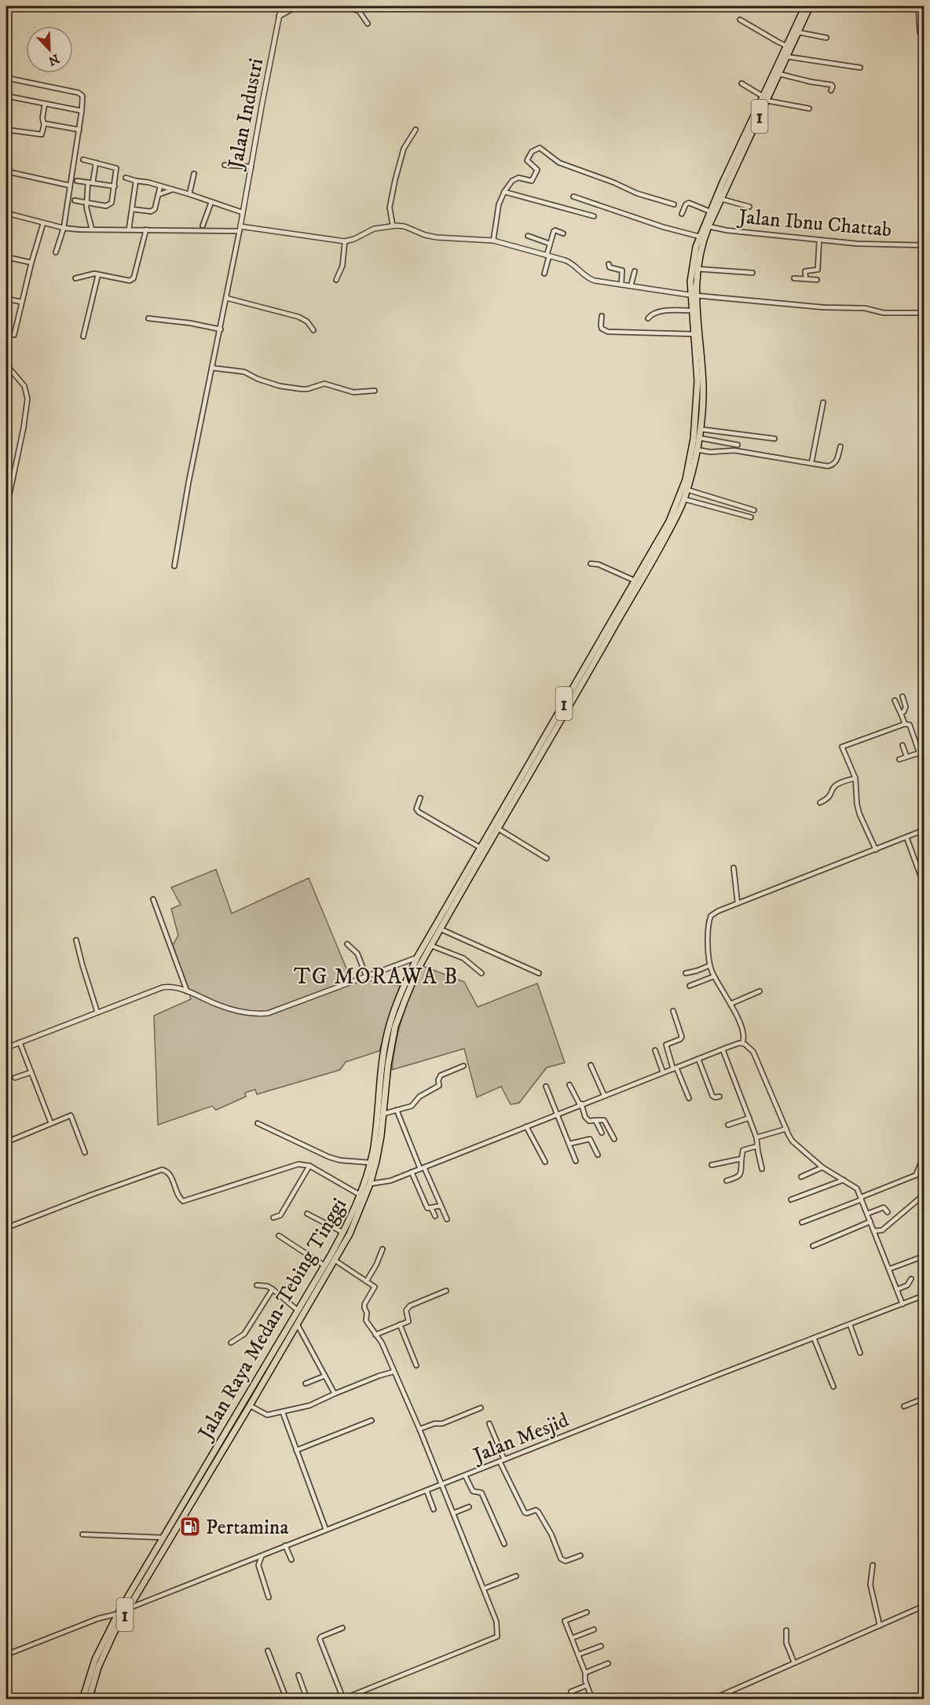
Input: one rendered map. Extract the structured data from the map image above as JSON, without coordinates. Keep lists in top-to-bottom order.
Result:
{
  "streets": {
    "highway": ["1", "Jalan Raya Medan-Tebing Tinggi"],
    "street": ["Jalan Industri", "Jalan Ibnu Chattab", "Jalan Mesjid"]
  },
  "crossings": [
    ["Jalan Ibnu Chattab", "Jalan Raya Medan-Tebing Tinggi"],
    ["Jalan Raya Medan-Tebing Tinggi", "Jalan Mesjid"]
  ],
  "districts": ["TG MORAWA B"],
  "places": {
    "fuel station": ["Pertamina"]
  },
  "north": "bottom right"
}
